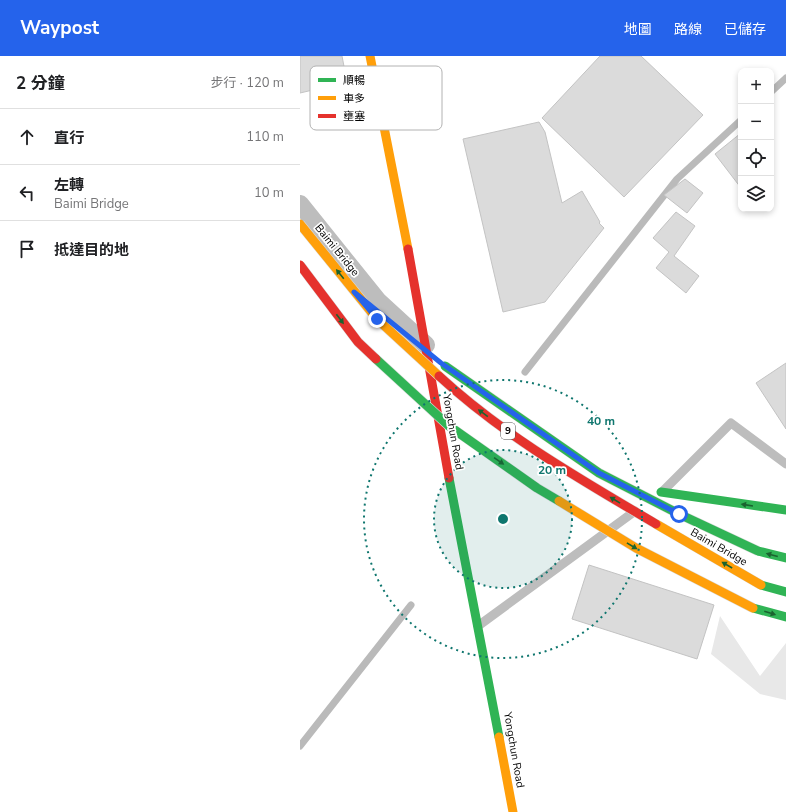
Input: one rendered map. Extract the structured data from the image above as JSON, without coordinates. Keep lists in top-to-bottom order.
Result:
{
  "streets": {
    "main road": ["Baimi Bridge", "9", "Yongchun Road"]
  },
  "legend": ["順暢", "車多", "壅塞"],
  "page": {
    "header": "Waypost",
    "nav": ["地圖", "路線", "已儲存"],
    "heading": ["2 分鐘", "步行 · 120 m"],
    "map_buttons": ["+", "−"],
    "list": [
      ["直行", "110 m"],
      ["左轉", "Baimi Bridge", "10 m"],
      "抵達目的地"
    ]
  },
  "rings": ["40 m", "20 m"]
}
